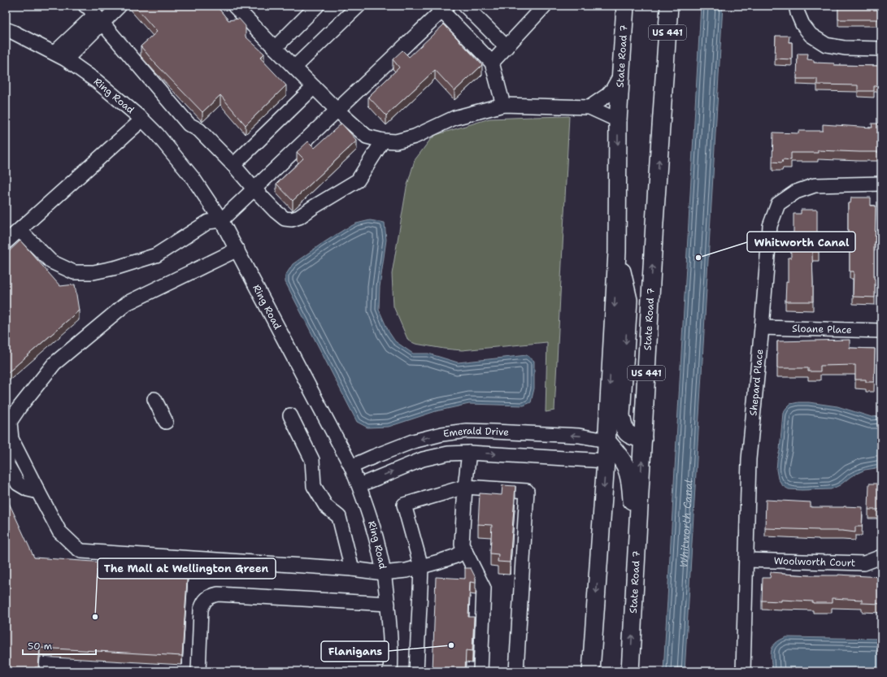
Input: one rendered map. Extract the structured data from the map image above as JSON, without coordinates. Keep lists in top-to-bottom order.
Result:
{
  "streets": {
    "main road": ["US 441", "State Road 7"],
    "street": [
      "Ring Road",
      "Sloane Place",
      "Shepard Place",
      "Emerald Drive",
      "Woolworth Court"
    ]
  },
  "crossings": [
    ["State Road 7", "Emerald Drive"],
    ["Ring Road", "Emerald Drive"],
    ["Sloane Place", "Shepard Place"],
    ["Shepard Place", "Woolworth Court"]
  ],
  "water": ["Whitworth Canal"],
  "places": ["Whitworth Canal", "The Mall at Wellington Green", "Flanigans"],
  "scale_bar": "50 m"
}
